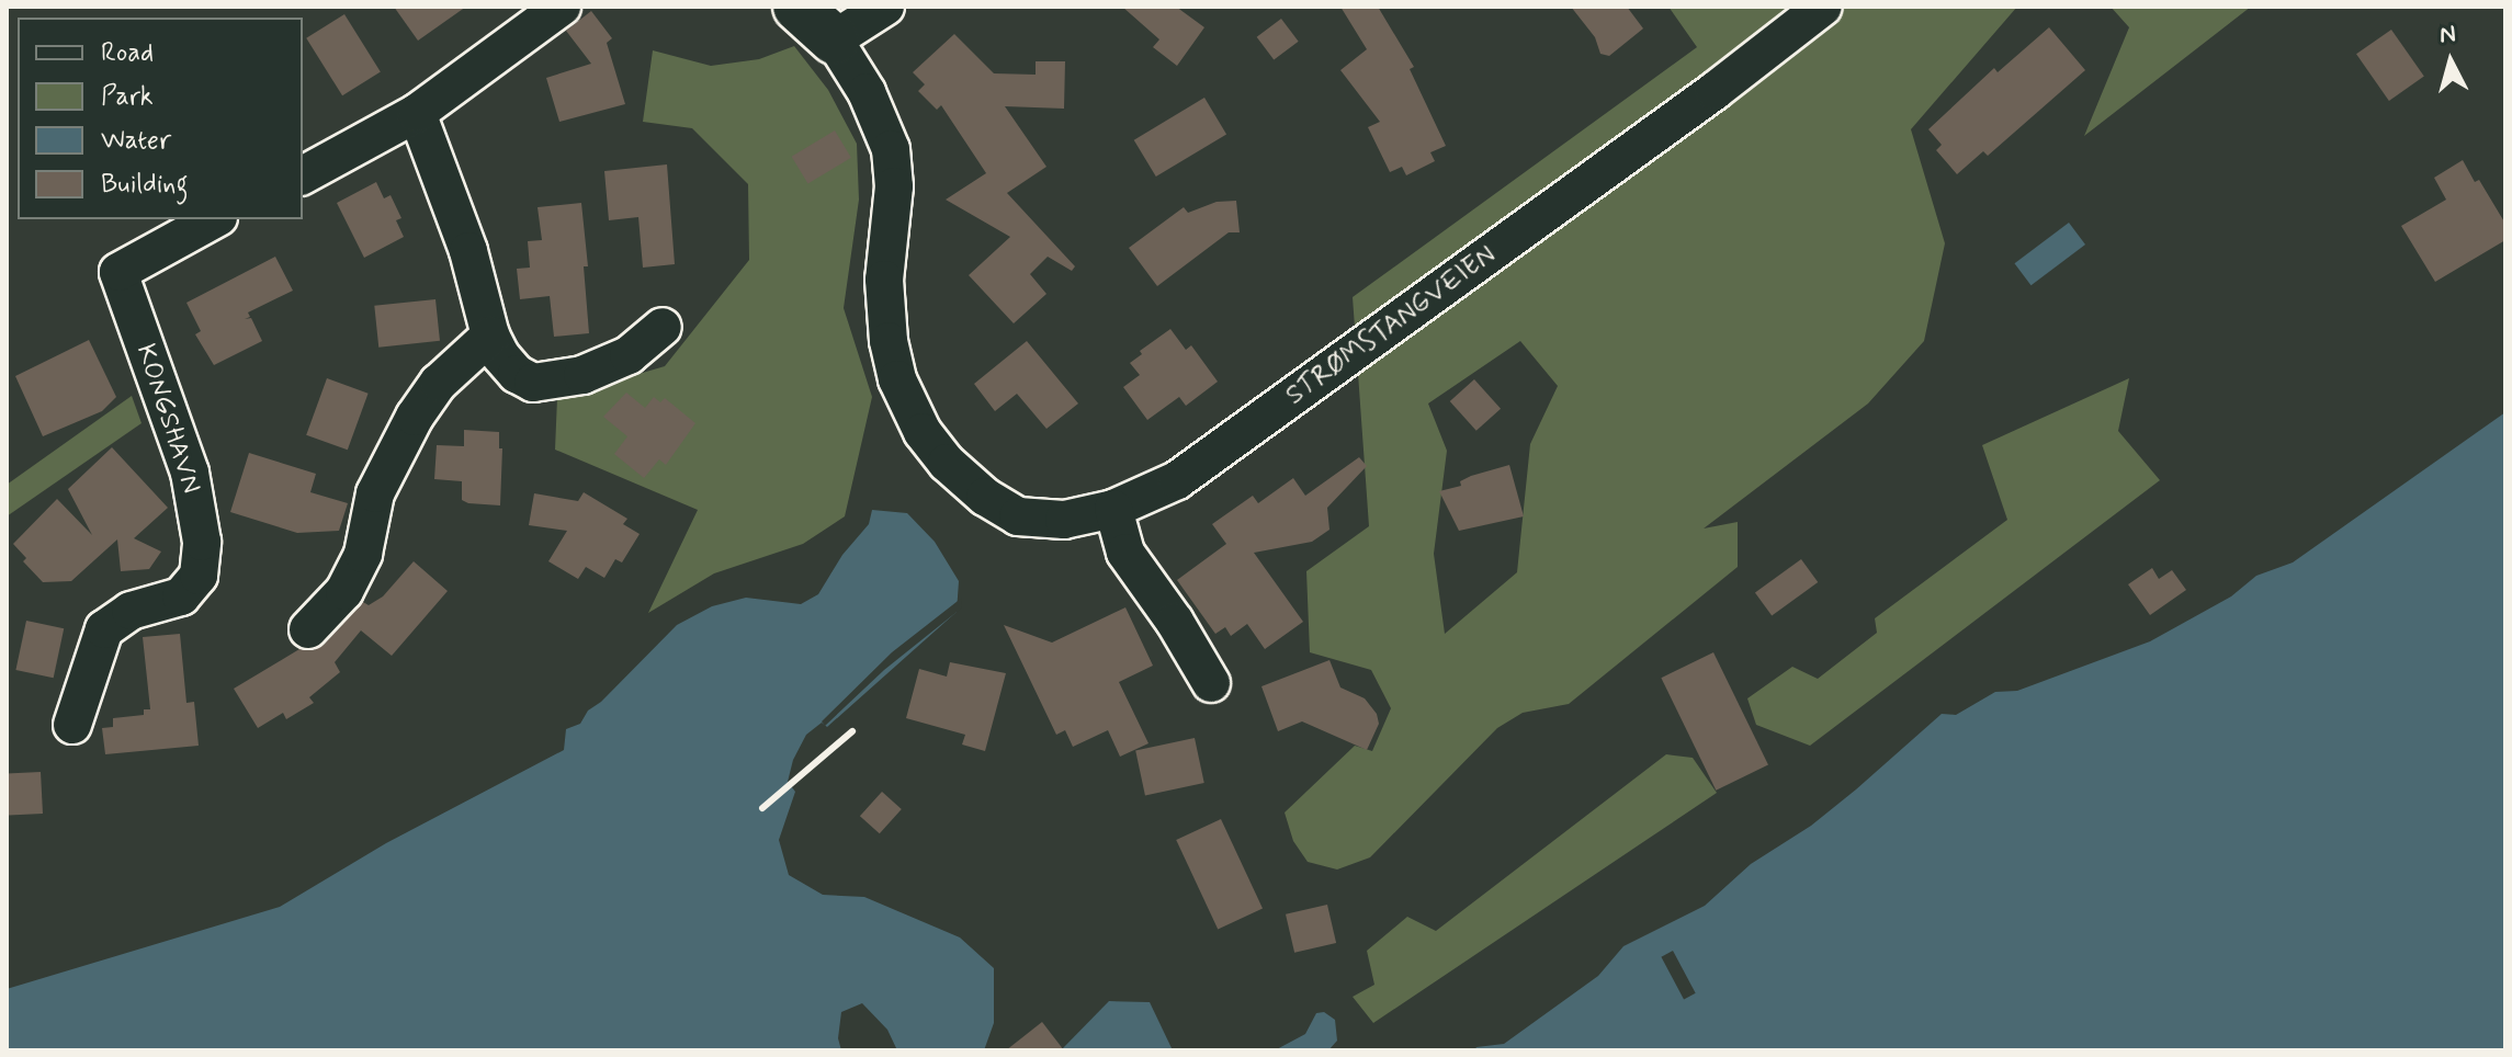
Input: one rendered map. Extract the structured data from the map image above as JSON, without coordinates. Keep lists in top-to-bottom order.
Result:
{
  "streets": {
    "street": ["STRØMSTANGVEIEN", "KONGSHAVN"]
  },
  "legend": [
    "Road",
    "Park",
    "Water",
    "Building"
  ],
  "north": "top"
}
